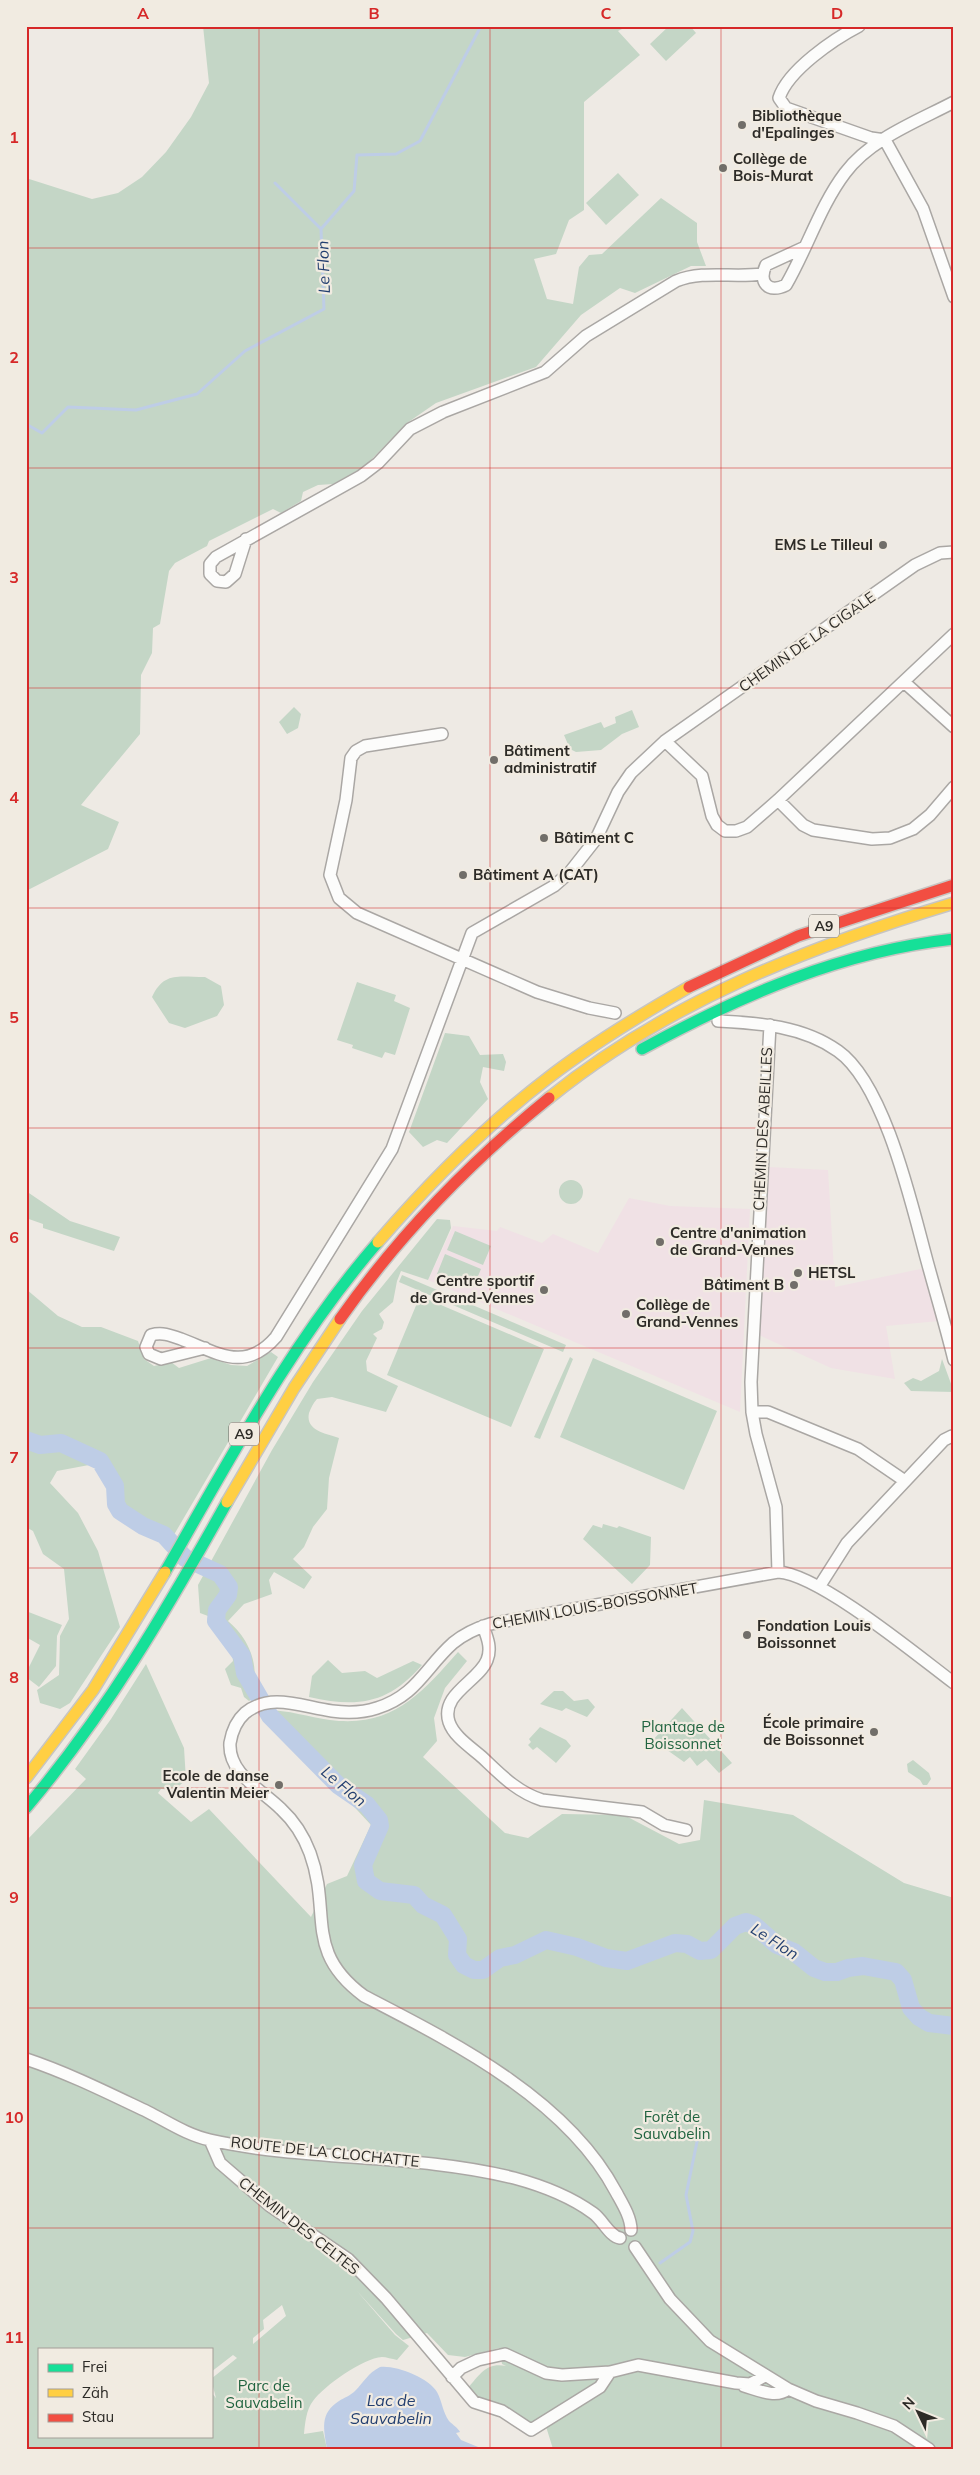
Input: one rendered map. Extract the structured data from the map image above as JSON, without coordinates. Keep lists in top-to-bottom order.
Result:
{
  "streets": {
    "highway": ["A9"],
    "street": [
      "CHEMIN DE LA CIGALE",
      "CHEMIN DES ABEILLES",
      "CHEMIN LOUIS-BOISSONNET",
      "ROUTE DE LA CLOCHATTE",
      "CHEMIN DES CELTES"
    ]
  },
  "crossings": [
    ["CHEMIN DES ABEILLES", "CHEMIN LOUIS-BOISSONNET"],
    ["CHEMIN LOUIS-BOISSONNET", "ROUTE DE LA CLOCHATTE"],
    ["ROUTE DE LA CLOCHATTE", "CHEMIN DES CELTES"]
  ],
  "water": ["Le Flon", "Lac de Sauvabelin"],
  "parks": ["Plantage de Boissonnet", "Forêt de Sauvabelin", "Parc de Sauvabelin"],
  "places": [
    "Bibliothèque d'Epalinges",
    "Collège de Bois-Murat",
    "EMS Le Tilleul",
    "Bâtiment administratif",
    "Bâtiment C",
    "Bâtiment A (CAT)",
    "Centre d'animation de Grand-Vennes",
    "HETSL",
    "Bâtiment B",
    "Centre sportif de Grand-Vennes",
    "Collège de Grand-Vennes",
    "Fondation Louis Boissonnet",
    "École primaire de Boissonnet",
    "Ecole de danse Valentin Meier"
  ],
  "legend": ["Frei", "Zäh", "Stau"],
  "north": "top left",
  "grid": {
    "columns": [
      "A",
      "B",
      "C",
      "D"
    ],
    "rows": [
      "1",
      "2",
      "3",
      "4",
      "5",
      "6",
      "7",
      "8",
      "9",
      "10",
      "11"
    ]
  }
}
